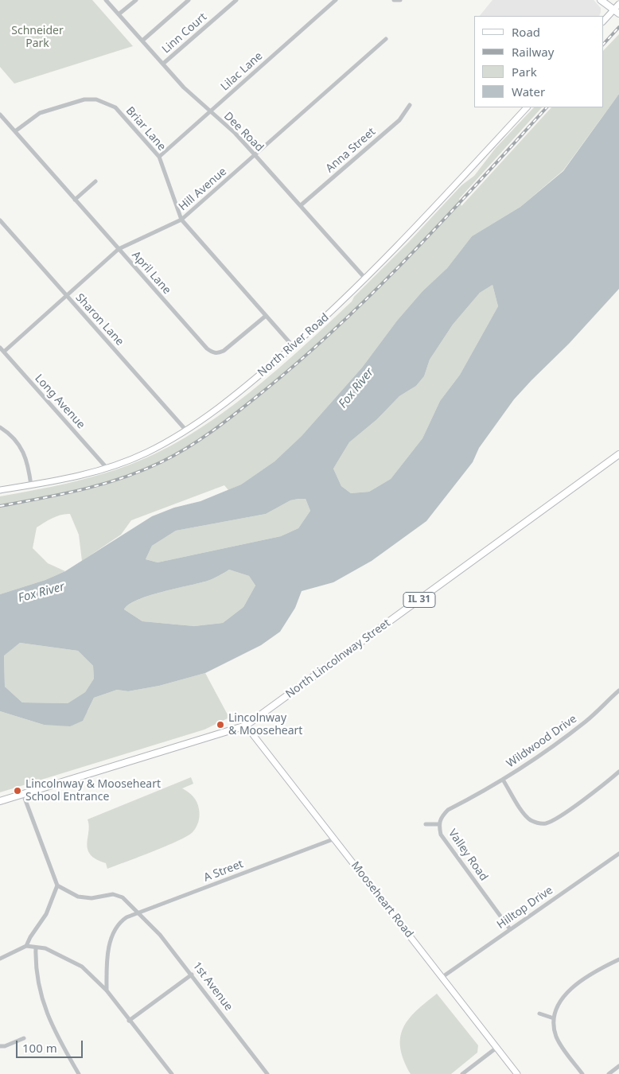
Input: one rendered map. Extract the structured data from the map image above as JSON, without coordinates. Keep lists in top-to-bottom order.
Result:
{
  "streets": {
    "main road": [
      "North River Road",
      "IL 31",
      "North Lincolnway Street",
      "Mooseheart Road"
    ],
    "street": [
      "Linn Court",
      "Lilac Lane",
      "Briar Lane",
      "Dee Road",
      "Anna Street",
      "Hill Avenue",
      "April Lane",
      "Sharon Lane",
      "Long Avenue",
      "Wildwood Drive",
      "Valley Road",
      "A Street",
      "Hilltop Drive",
      "1st Avenue"
    ]
  },
  "crossings": [
    ["Linn Court", "Dee Road"],
    ["Lilac Lane", "Briar Lane"],
    ["Lilac Lane", "Dee Road"],
    ["Briar Lane", "Hill Avenue"],
    ["Briar Lane", "April Lane"],
    ["Briar Lane", "North River Road"],
    ["Dee Road", "Anna Street"],
    ["Dee Road", "Hill Avenue"],
    ["Dee Road", "North River Road"],
    ["Hill Avenue", "April Lane"],
    ["Hill Avenue", "Sharon Lane"],
    ["Hill Avenue", "Long Avenue"],
    ["Sharon Lane", "North River Road"],
    ["North River Road", "Long Avenue"],
    ["North Lincolnway Street", "Mooseheart Road"],
    ["Wildwood Drive", "Valley Road"],
    ["Valley Road", "Hilltop Drive"],
    ["A Street", "Mooseheart Road"],
    ["A Street", "1st Avenue"],
    ["Mooseheart Road", "Hilltop Drive"]
  ],
  "water": ["Fox River"],
  "parks": ["Schneider Park"],
  "places": ["Lincolnway & Mooseheart", "Lincolnway & Mooseheart School Entrance"],
  "legend": [
    "Road",
    "Railway",
    "Park",
    "Water"
  ],
  "scale_bar": "100 m"
}
